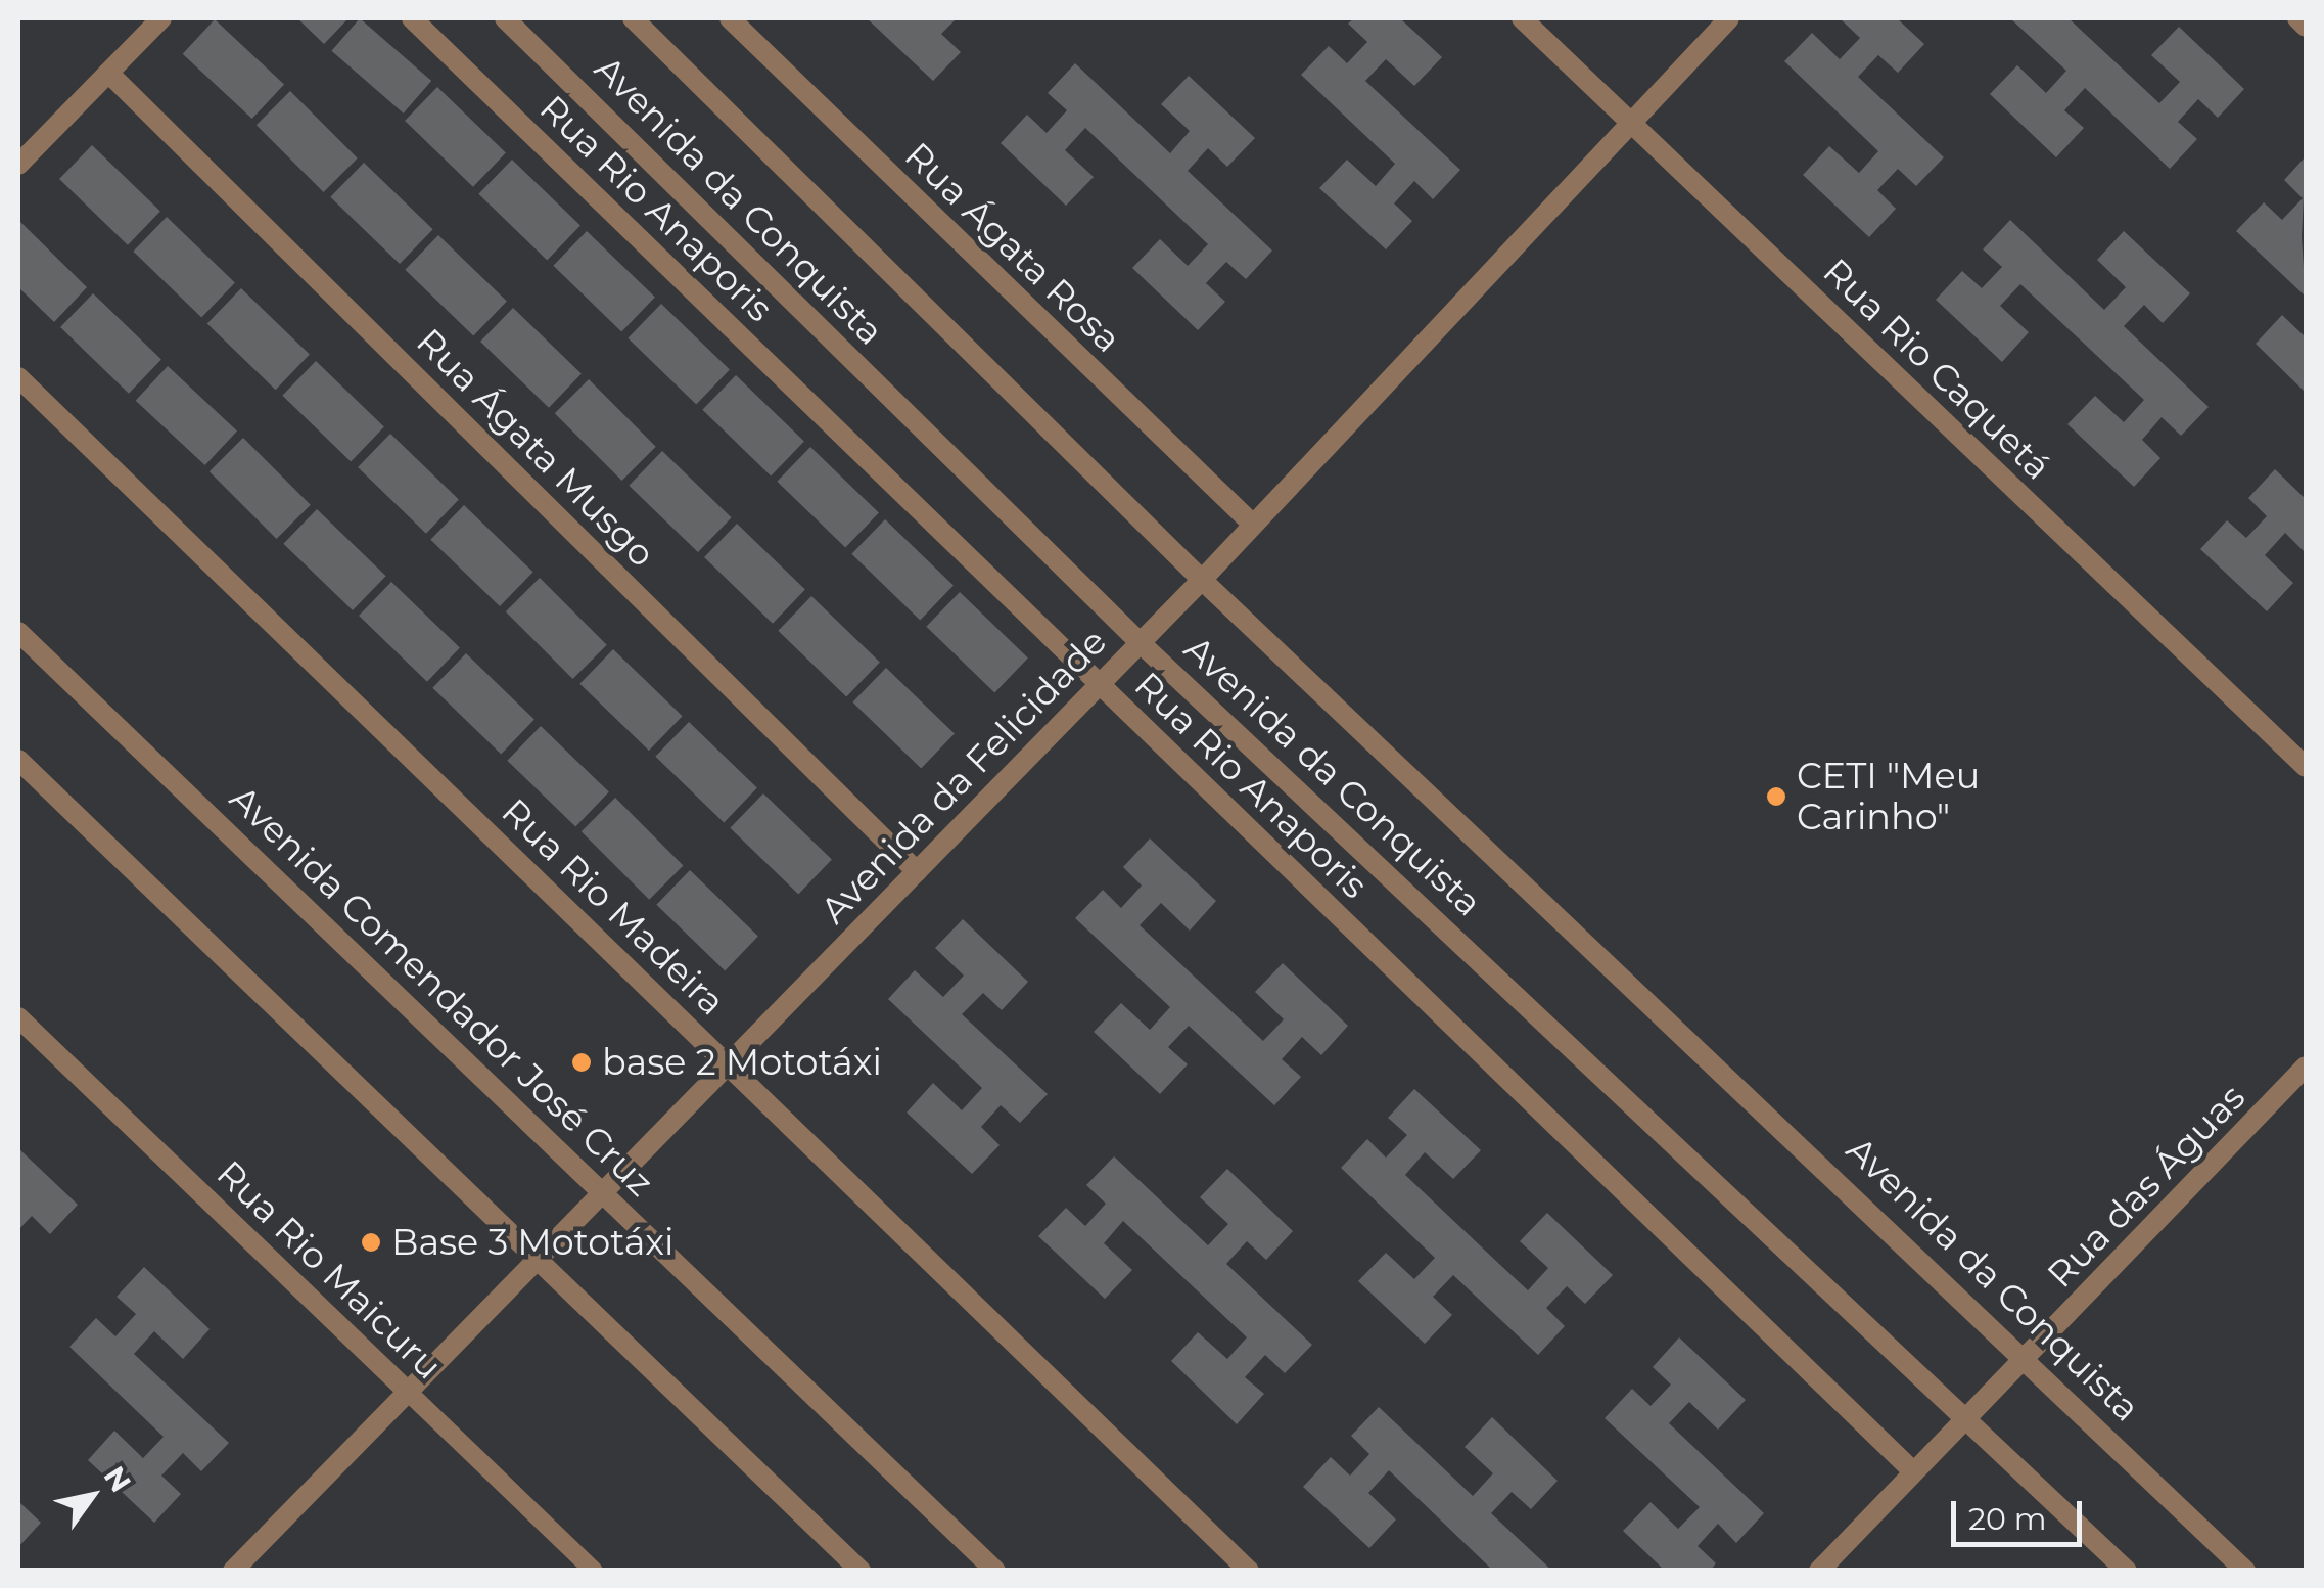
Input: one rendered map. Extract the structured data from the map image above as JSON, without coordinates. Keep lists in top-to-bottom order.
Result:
{
  "streets": {
    "street": [
      "Avenida da Conquista",
      "Rua Rio Anaporis",
      "Rua Ágata Rosa",
      "Rua Rio Caquetá",
      "Rua Ágata Musgo",
      "Avenida da Felicidade",
      "Rua Rio Madeira",
      "Avenida Comendador José Cruz",
      "Rua das Águas",
      "Rua Rio Maicuru"
    ]
  },
  "crossings": [
    ["Avenida da Conquista", "Avenida da Felicidade"],
    ["Avenida da Conquista", "Rua das Águas"],
    ["Rua Rio Anaporis", "Avenida da Felicidade"],
    ["Rua Rio Anaporis", "Rua das Águas"],
    ["Rua Ágata Rosa", "Avenida da Felicidade"],
    ["Rua Rio Caquetá", "Avenida da Felicidade"],
    ["Rua Ágata Musgo", "Avenida da Felicidade"],
    ["Avenida da Felicidade", "Rua Rio Madeira"],
    ["Avenida da Felicidade", "Avenida Comendador José Cruz"],
    ["Avenida da Felicidade", "Rua Rio Maicuru"]
  ],
  "places": ["CETI \"Meu Carinho\"", "base 2 Mototáxi", "Base 3 Mototáxi"],
  "scale_bar": "20 m",
  "north": "top right"
}
